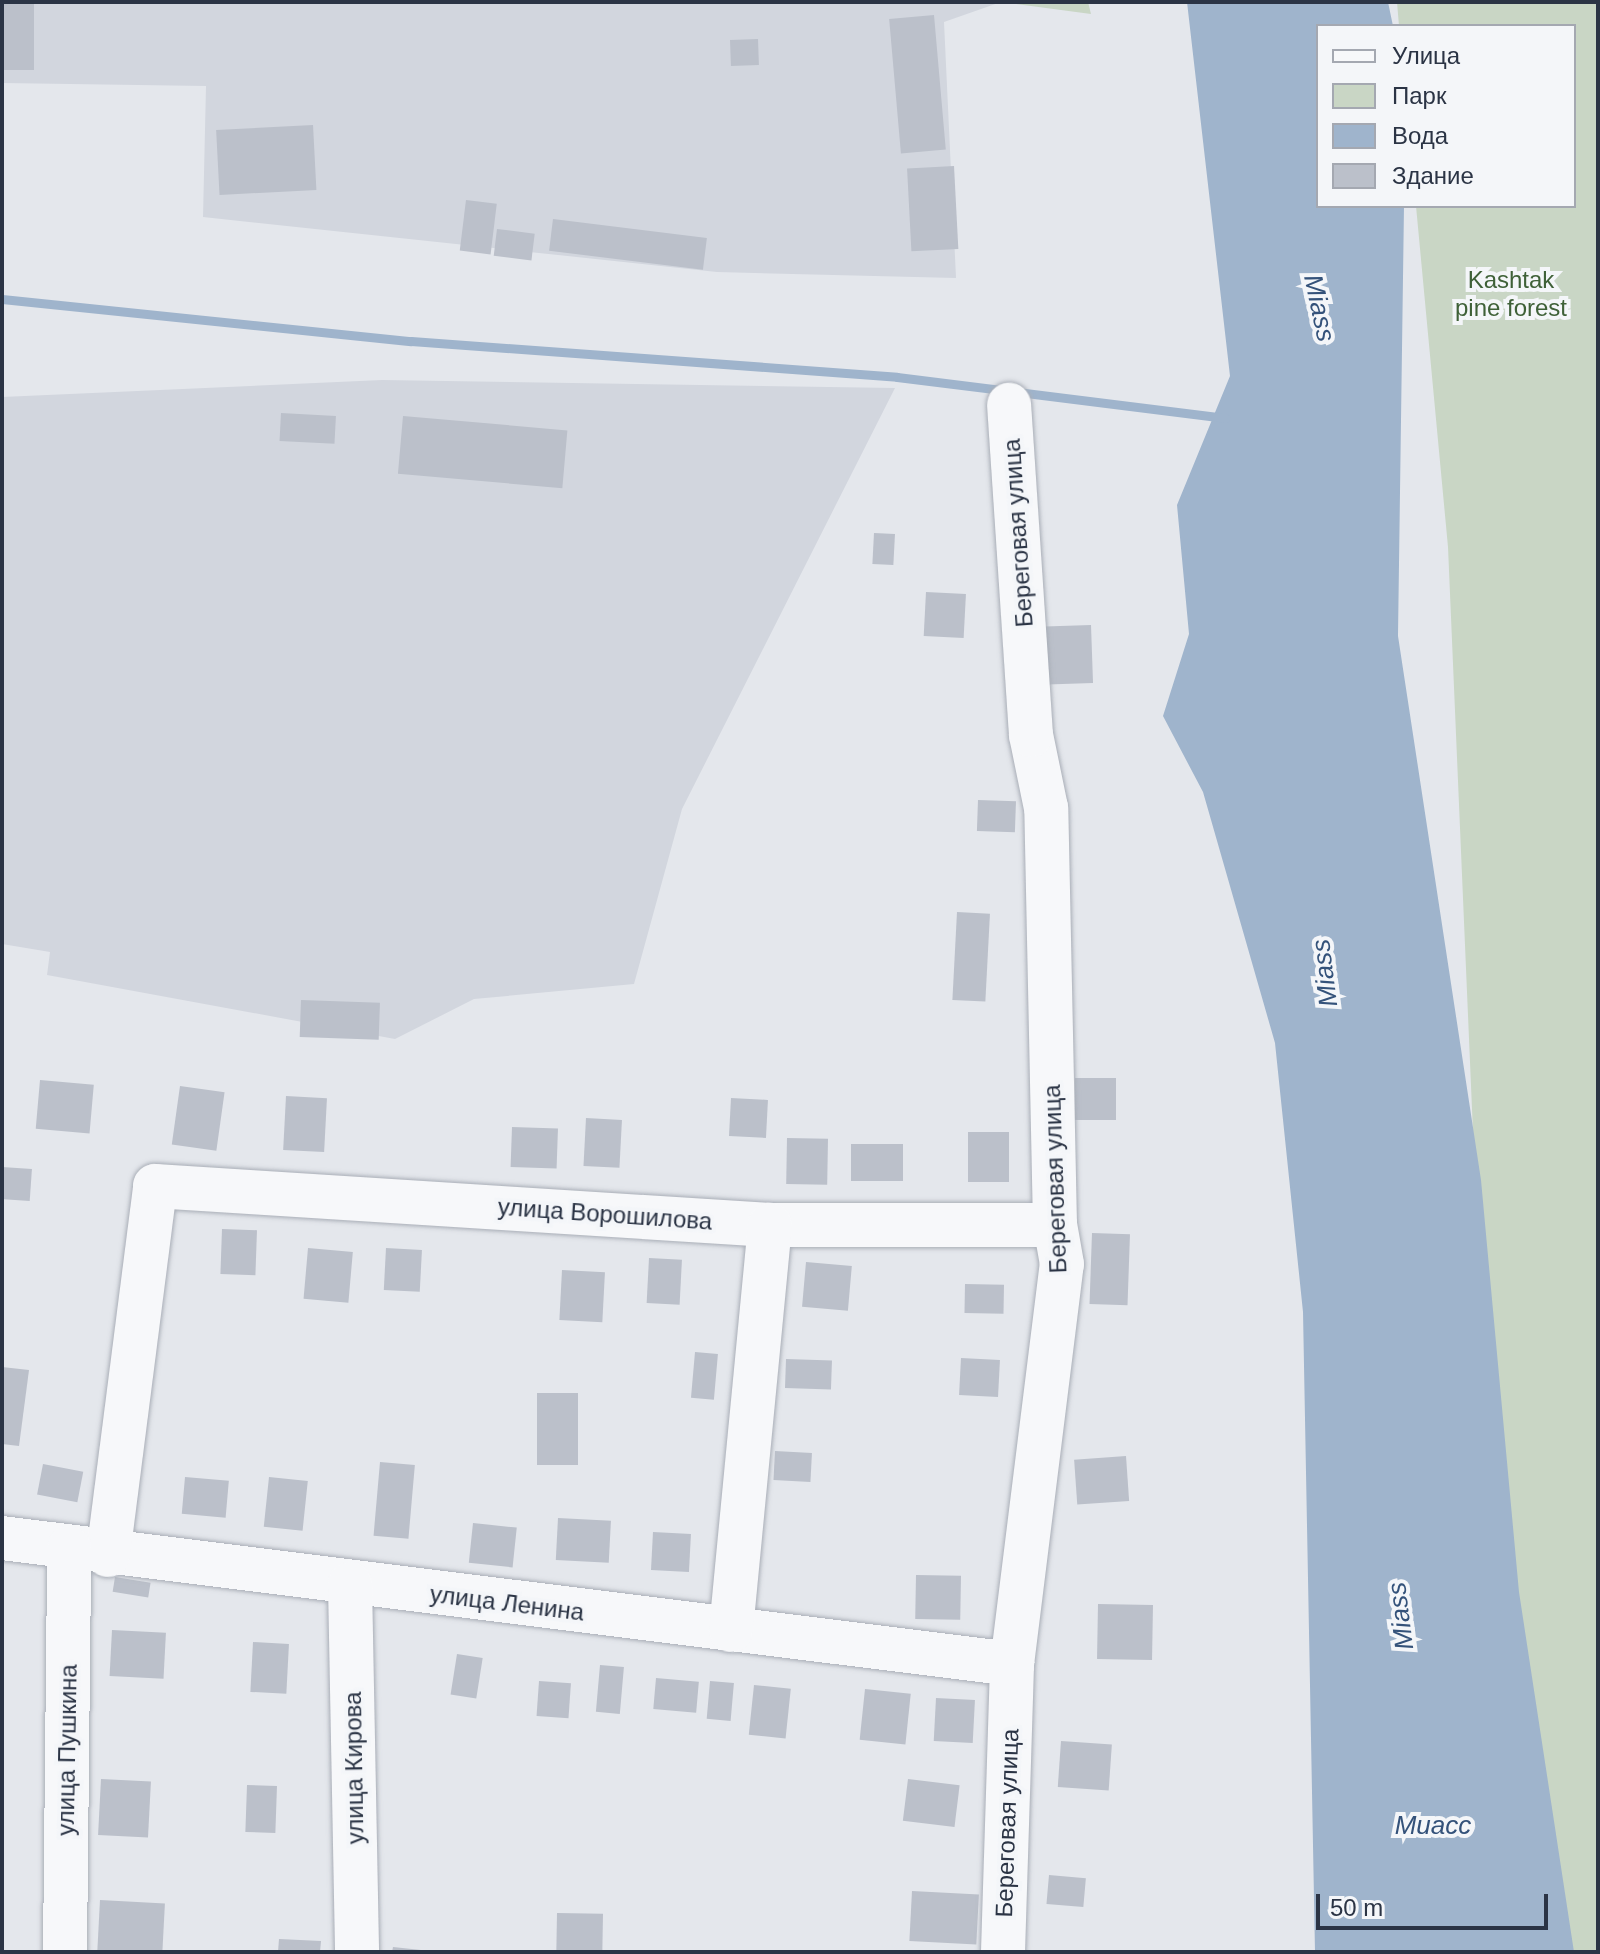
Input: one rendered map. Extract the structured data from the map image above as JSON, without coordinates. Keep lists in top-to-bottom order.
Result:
{
  "streets": {
    "street": [
      "Береговая улица",
      "улица Ворошилова",
      "улица Ленина",
      "улица Пушкина",
      "улица Кирова"
    ]
  },
  "crossings": [
    ["Береговая улица", "улица Ворошилова"],
    ["Береговая улица", "улица Ленина"],
    ["улица Ворошилова", "улица Пушкина"],
    ["улица Ленина", "улица Пушкина"],
    ["улица Ленина", "улица Кирова"]
  ],
  "water": ["Miass", "Миасс"],
  "parks": ["Kashtak pine forest"],
  "legend": [
    "Улица",
    "Парк",
    "Вода",
    "Здание"
  ],
  "scale_bar": "50 m"
}
